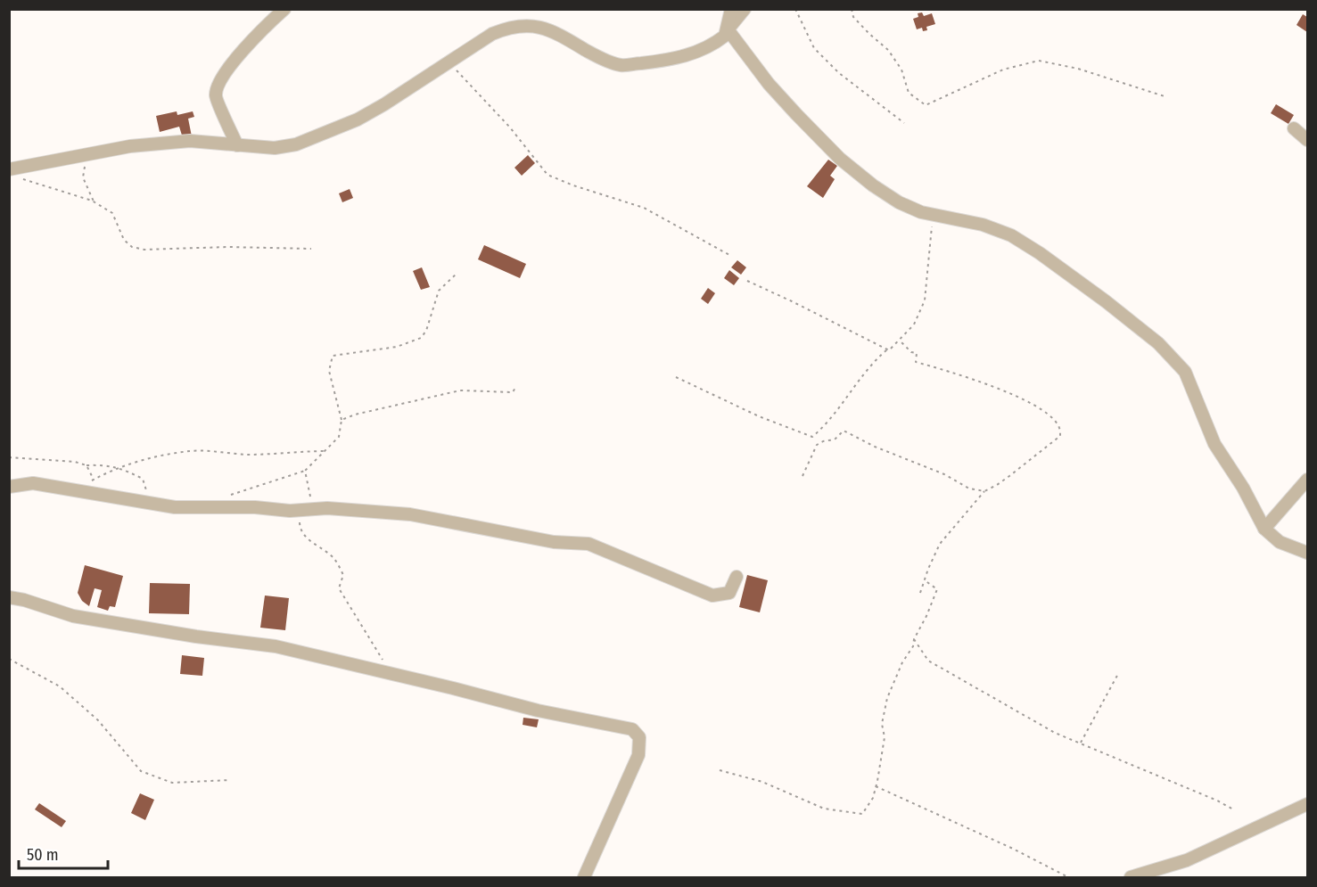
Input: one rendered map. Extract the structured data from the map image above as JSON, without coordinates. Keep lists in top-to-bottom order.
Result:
{
  "scale_bar": "50 m"
}
